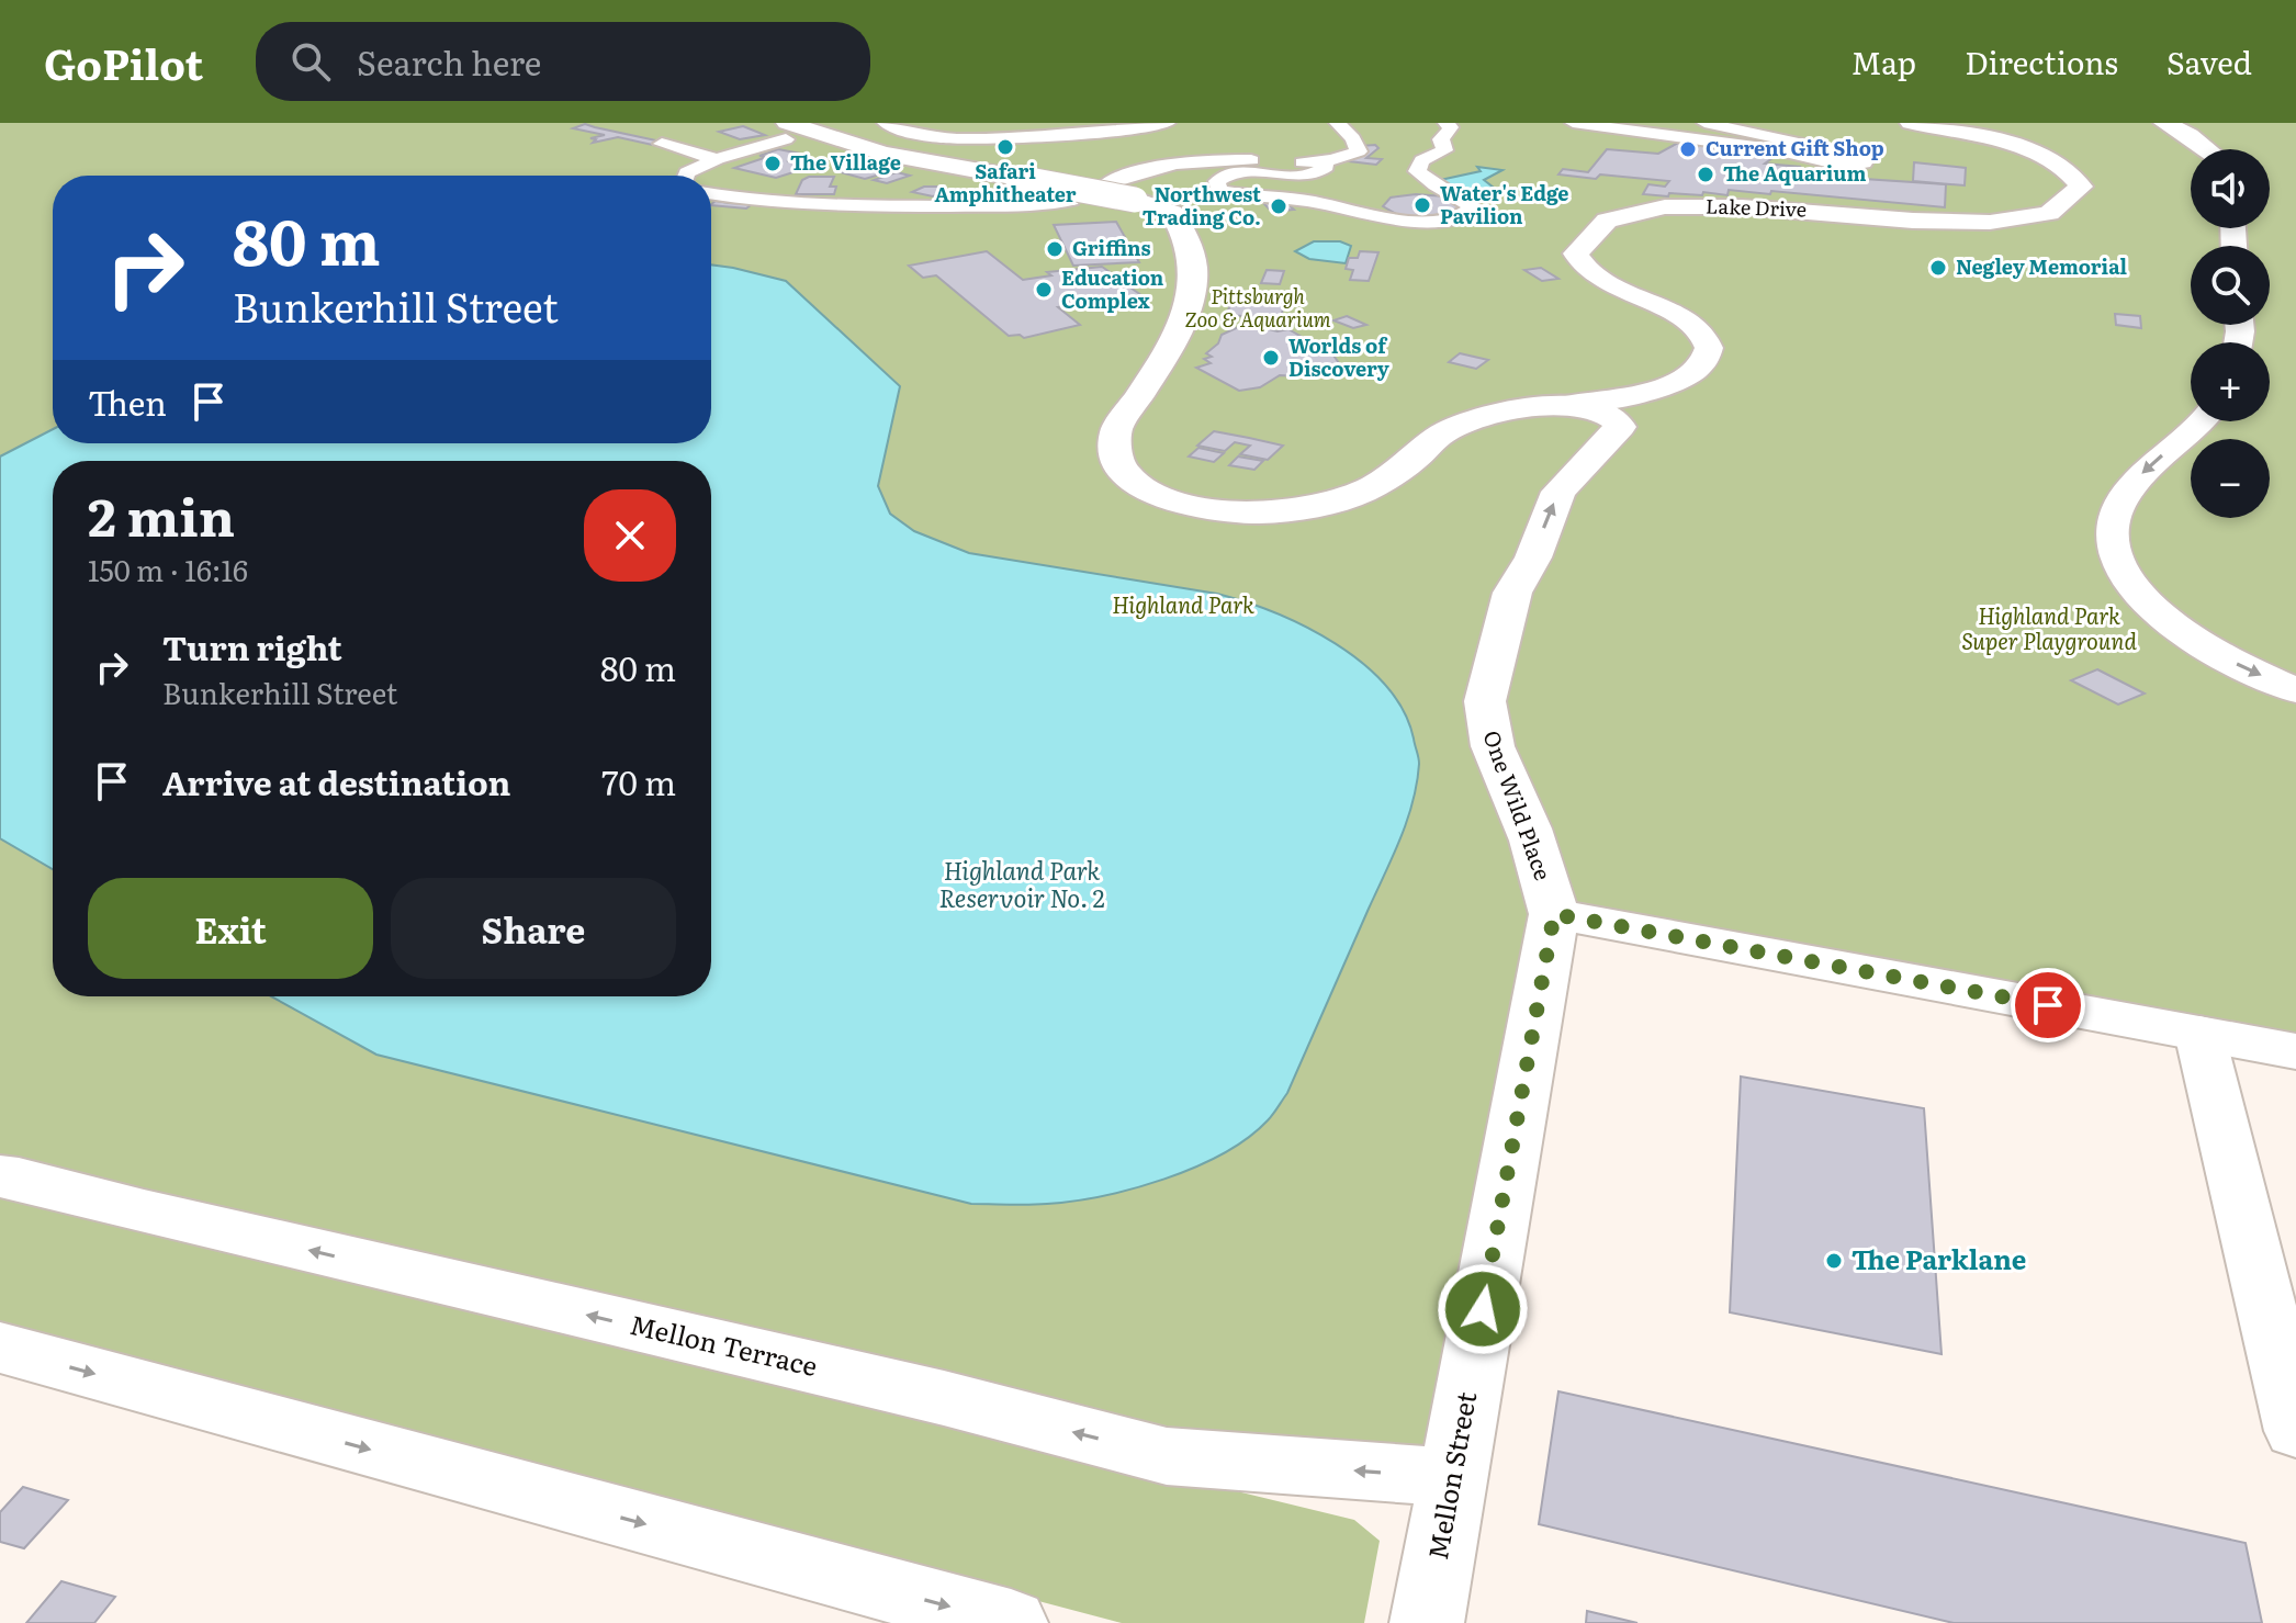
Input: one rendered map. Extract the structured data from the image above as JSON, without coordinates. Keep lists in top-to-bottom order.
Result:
{
  "streets": {
    "main road": ["One Wild Place", "Mellon Terrace", "Mellon Street"],
    "street": ["Lake Drive"]
  },
  "crossings": [
    ["Lake Drive", "One Wild Place"],
    ["One Wild Place", "Mellon Street"],
    ["Mellon Terrace", "Mellon Street"]
  ],
  "water": ["Highland Park Reservoir No. 2"],
  "parks": ["Pittsburgh Zoo & Aquarium", "Highland Park", "Highland Park Super Playground"],
  "places": [
    "Safari Amphitheater",
    "Current Gift Shop",
    "The Village",
    "The Aquarium",
    "Water's Edge Pavilion",
    "Northwest Trading Co.",
    "Griffins",
    "Negley Memorial",
    "Education Complex",
    "Worlds of Discovery",
    "The Parklane"
  ],
  "page": {
    "header": "GoPilot",
    "search": "Search here",
    "nav": ["Map", "Directions", "Saved"],
    "map_buttons": ["+", "−"],
    "turn": ["80 m", "Bunkerhill Street"],
    "then": "Then",
    "heading": ["2 min", "150 m · 16:16"],
    "list": [
      {
        "name": "Turn right",
        "note": "Bunkerhill Street",
        "value": "80 m"
      },
      {
        "name": "Arrive at destination",
        "value": "70 m"
      }
    ],
    "buttons": ["Exit", "Share"]
  }
}
